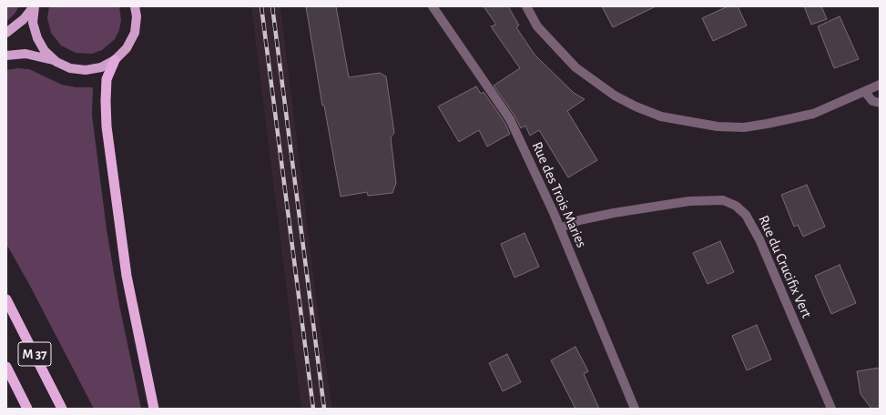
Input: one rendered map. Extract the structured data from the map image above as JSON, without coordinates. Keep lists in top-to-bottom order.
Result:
{
  "streets": {
    "highway": ["M 37"],
    "street": ["Rue des Trois Maries", "Rue du Crucifix Vert"]
  },
  "crossings": [
    ["Rue des Trois Maries", "Rue du Crucifix Vert"]
  ]
}
